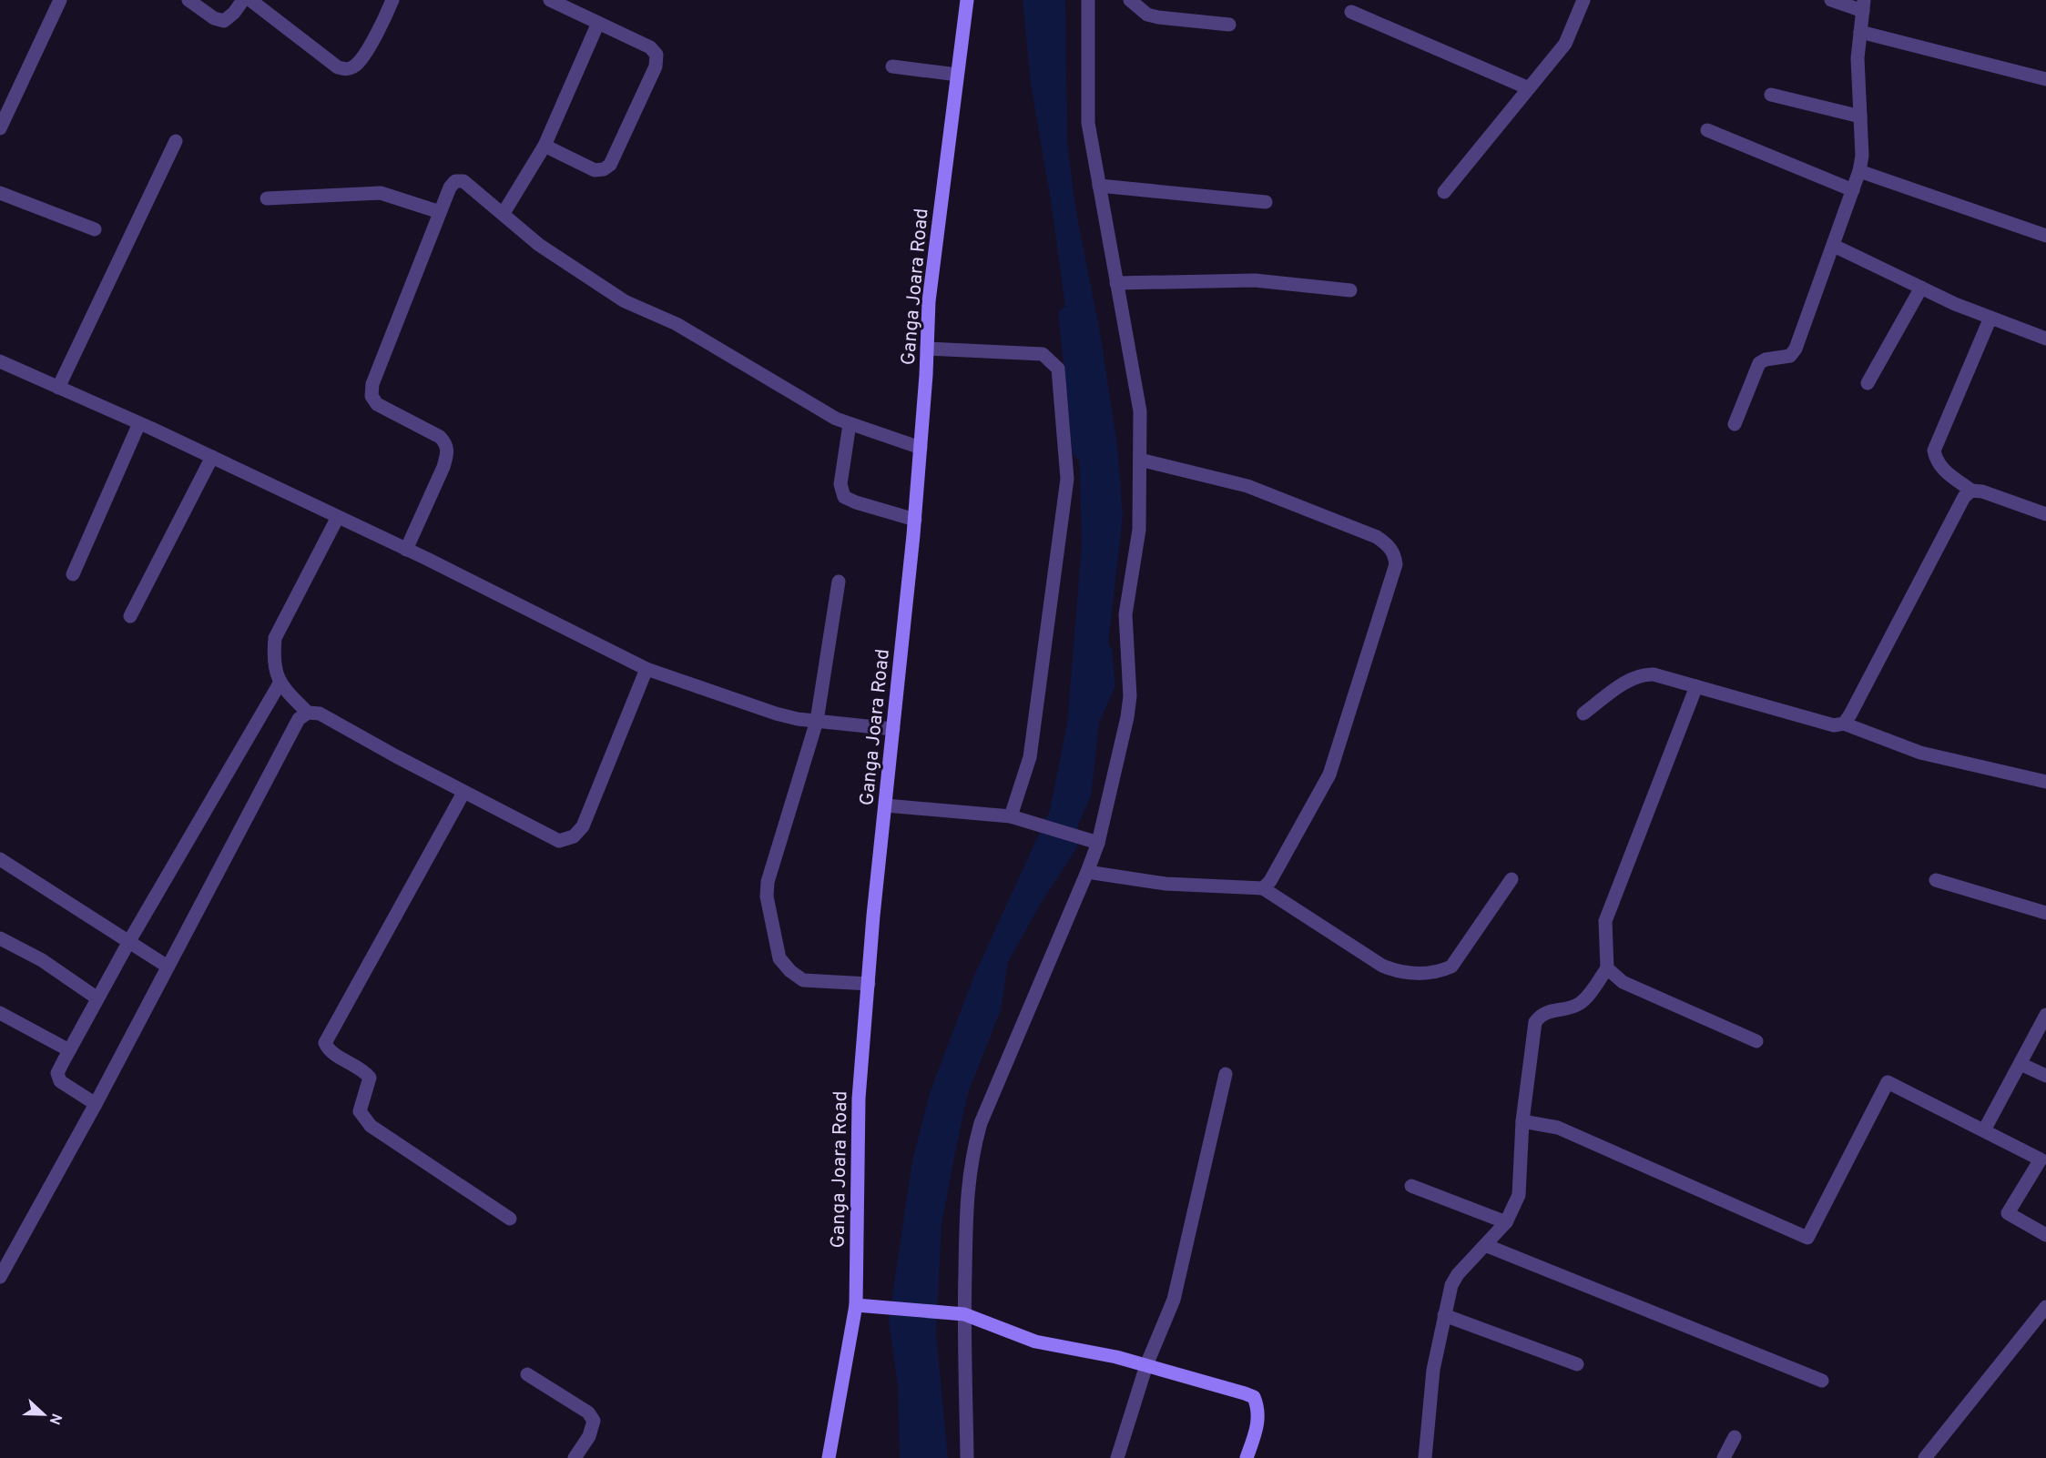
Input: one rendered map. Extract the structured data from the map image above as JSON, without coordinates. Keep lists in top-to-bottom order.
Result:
{
  "streets": {
    "main road": ["Ganga Joara Road"]
  },
  "north": "right"
}
